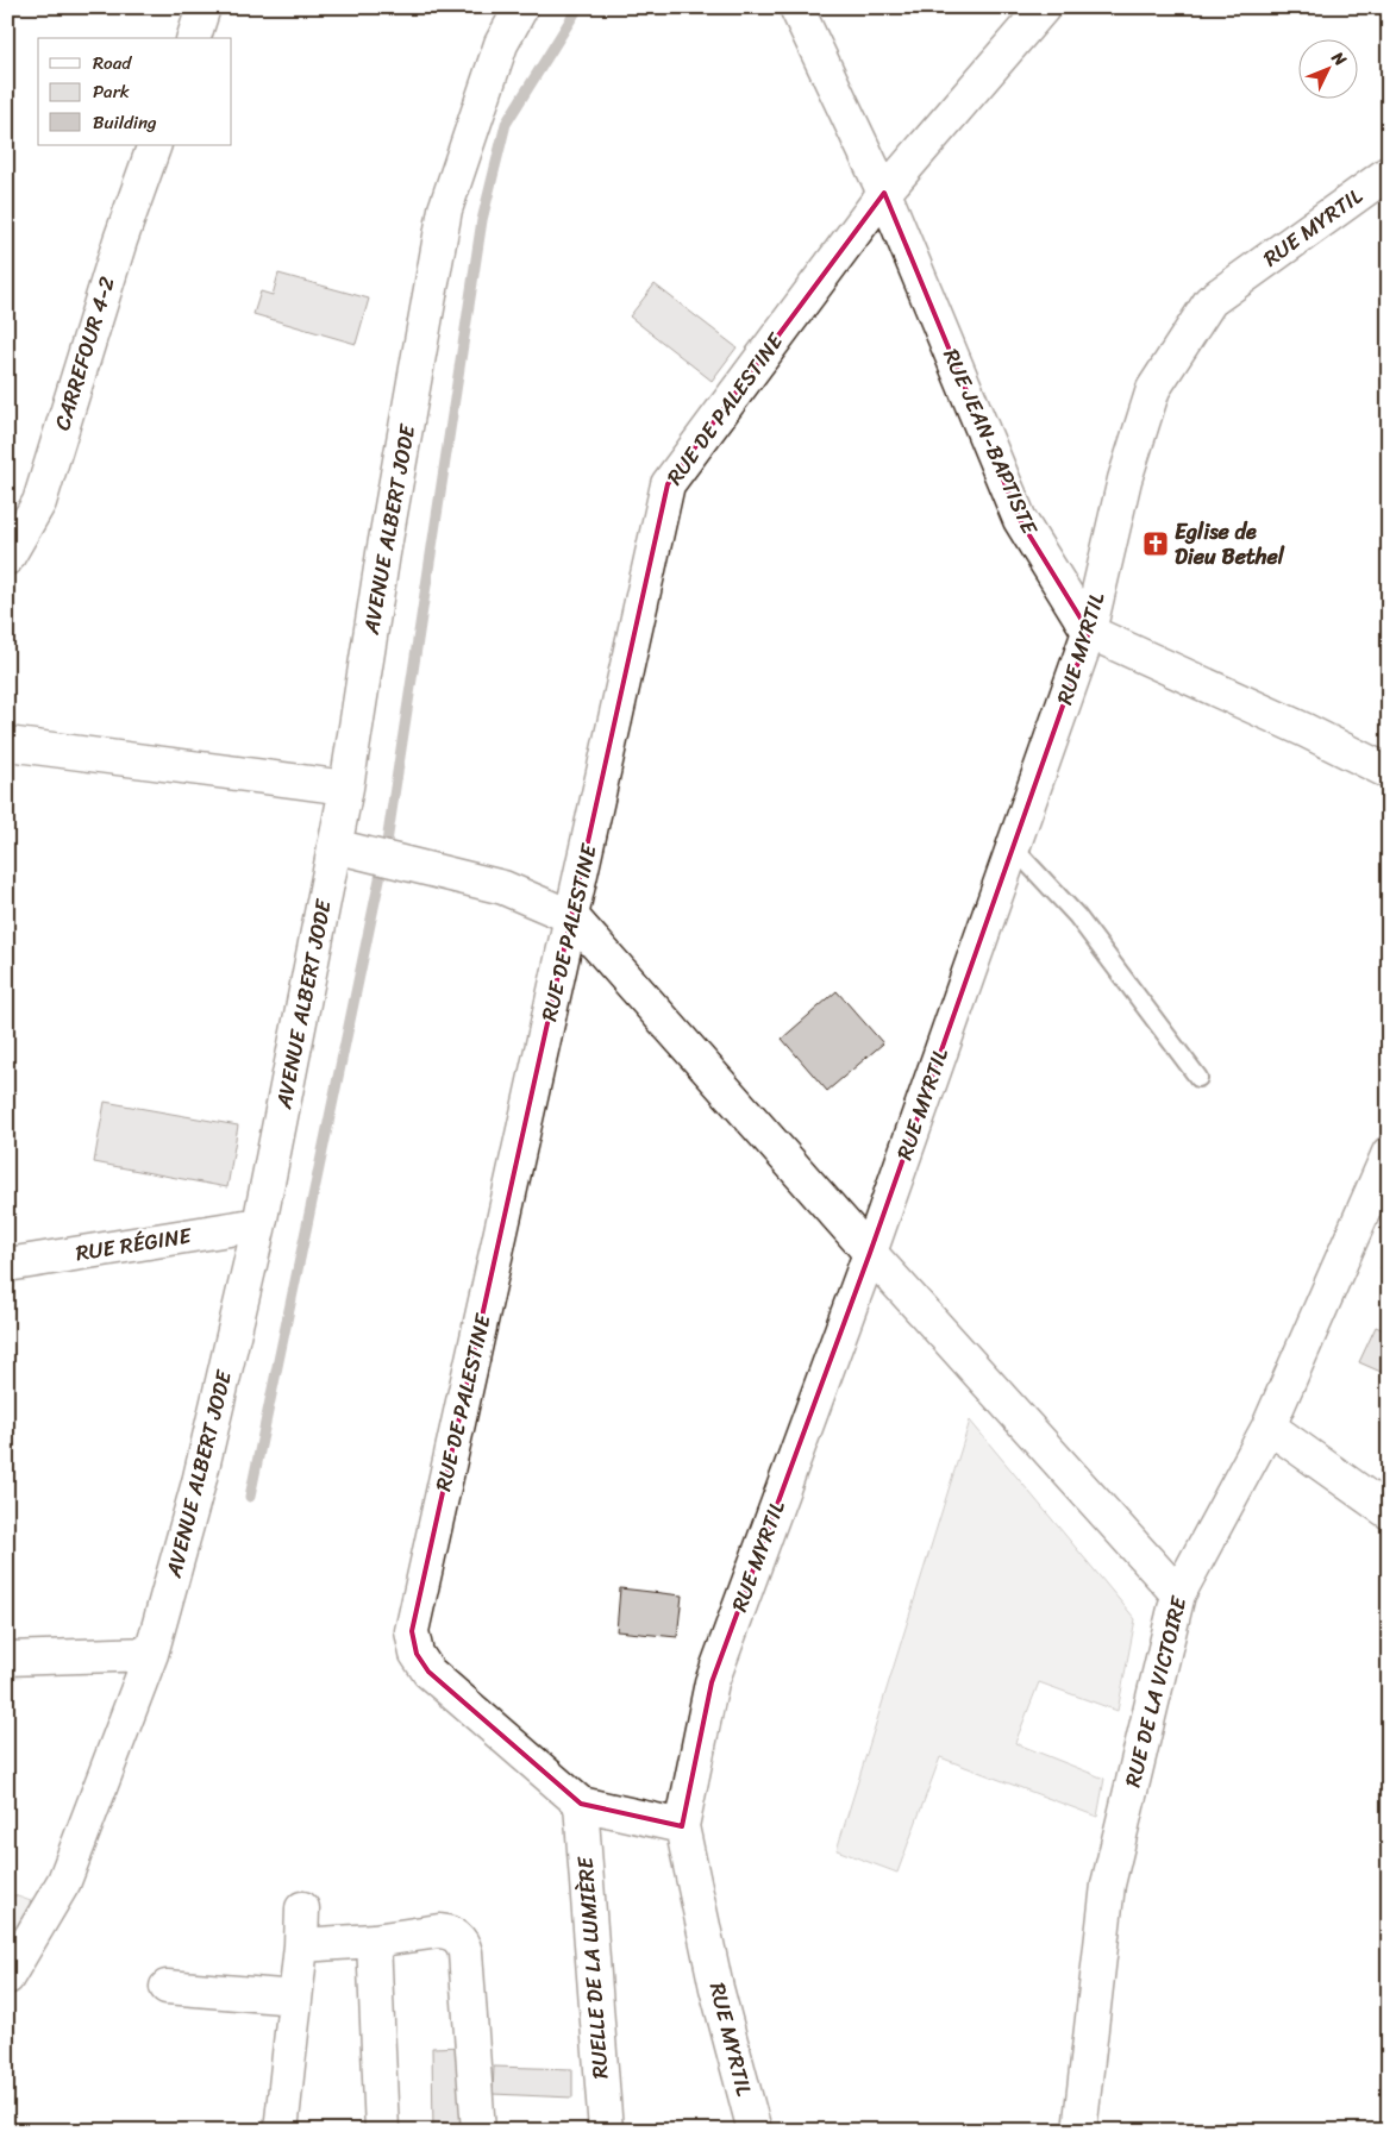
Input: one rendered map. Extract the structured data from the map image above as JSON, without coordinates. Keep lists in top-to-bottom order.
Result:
{
  "streets": {
    "street": [
      "RUE MYRTIL",
      "CARREFOUR 4-2",
      "RUE DE PALESTINE",
      "RUE JEAN-BAPTISTE",
      "AVENUE ALBERT JODE",
      "RUE RÉGINE",
      "RUE DE LA VICTOIRE",
      "RUELLE DE LA LUMIÈRE"
    ]
  },
  "crossings": [
    ["RUE MYRTIL", "RUE DE PALESTINE"],
    ["RUE MYRTIL", "RUE JEAN-BAPTISTE"],
    ["RUE DE PALESTINE", "RUE JEAN-BAPTISTE"],
    ["RUE DE PALESTINE", "RUELLE DE LA LUMIÈRE"],
    ["AVENUE ALBERT JODE", "RUE RÉGINE"]
  ],
  "places": {
    "church": ["Eglise de Dieu Bethel"]
  },
  "legend": ["Road", "Park", "Building"],
  "north": "top right"
}
